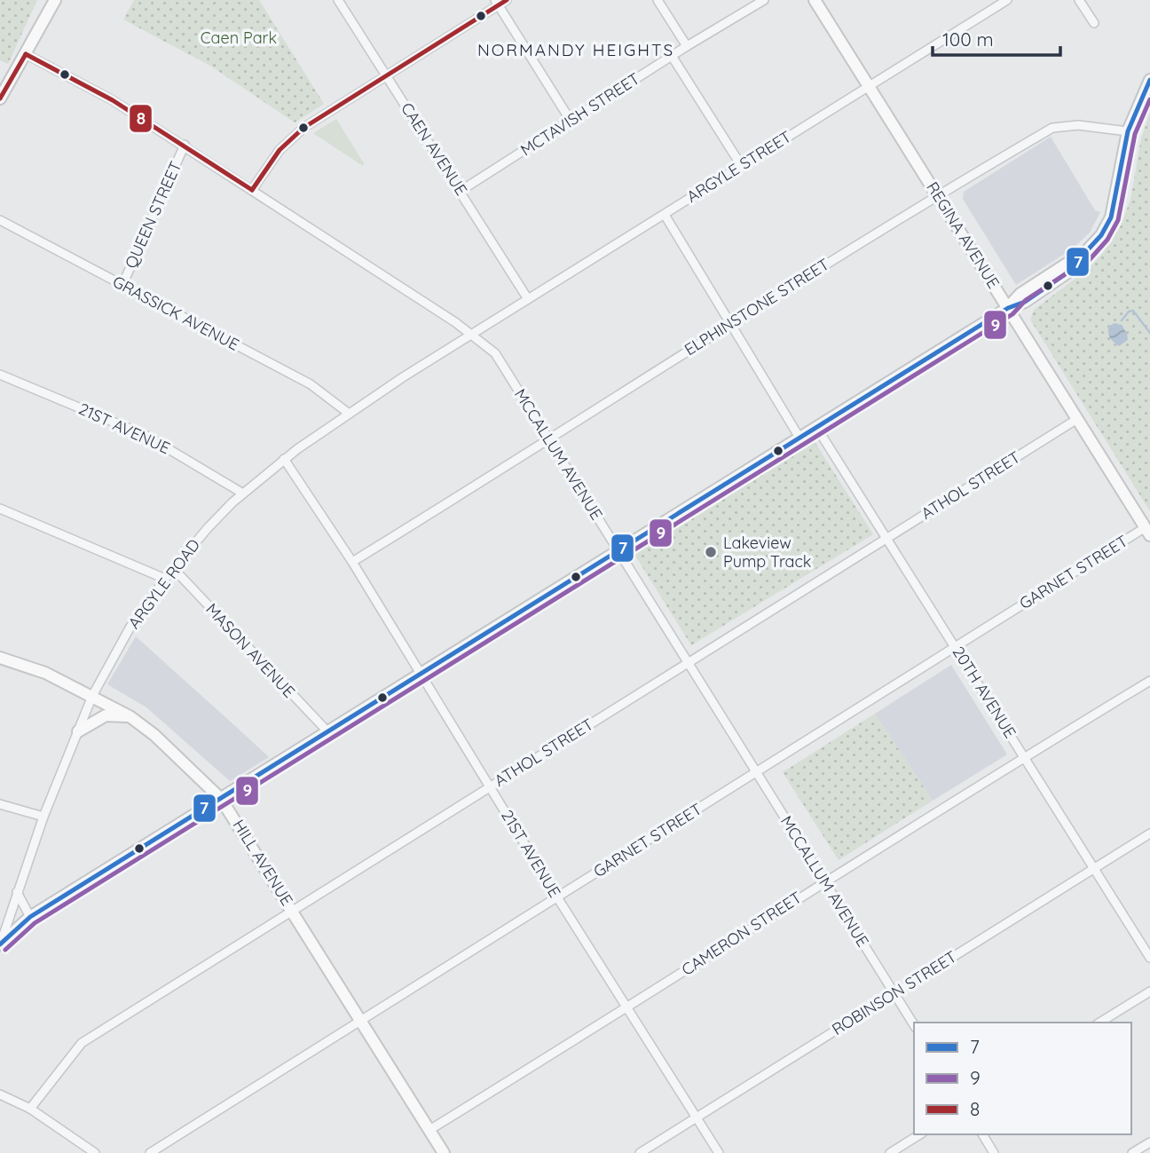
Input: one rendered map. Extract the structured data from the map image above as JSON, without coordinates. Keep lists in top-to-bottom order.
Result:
{
  "streets": {
    "street": [
      "MCTAVISH STREET",
      "CAEN AVENUE",
      "ARGYLE STREET",
      "QUEEN STREET",
      "REGINA AVENUE",
      "ELPHINSTONE STREET",
      "GRASSICK AVENUE",
      "21ST AVENUE",
      "MCCALLUM AVENUE",
      "ATHOL STREET",
      "GARNET STREET",
      "ARGYLE ROAD",
      "MASON AVENUE",
      "20TH AVENUE",
      "HILL AVENUE",
      "CAMERON STREET",
      "ROBINSON STREET"
    ]
  },
  "crossings": [
    ["MCTAVISH STREET", "CAEN AVENUE"],
    ["CAEN AVENUE", "ARGYLE STREET"],
    ["ARGYLE STREET", "REGINA AVENUE"],
    ["ARGYLE STREET", "MCCALLUM AVENUE"],
    ["ARGYLE STREET", "ARGYLE ROAD"],
    ["QUEEN STREET", "GRASSICK AVENUE"],
    ["QUEEN STREET", "MCCALLUM AVENUE"],
    ["REGINA AVENUE", "ELPHINSTONE STREET"],
    ["REGINA AVENUE", "ATHOL STREET"],
    ["REGINA AVENUE", "GARNET STREET"],
    ["ELPHINSTONE STREET", "21ST AVENUE"],
    ["ELPHINSTONE STREET", "MCCALLUM AVENUE"],
    ["GRASSICK AVENUE", "ARGYLE ROAD"],
    ["21ST AVENUE", "ATHOL STREET"],
    ["21ST AVENUE", "GARNET STREET"],
    ["21ST AVENUE", "ARGYLE ROAD"],
    ["21ST AVENUE", "CAMERON STREET"],
    ["21ST AVENUE", "ROBINSON STREET"],
    ["MCCALLUM AVENUE", "ATHOL STREET"],
    ["MCCALLUM AVENUE", "GARNET STREET"],
    ["MCCALLUM AVENUE", "ARGYLE ROAD"],
    ["MCCALLUM AVENUE", "CAMERON STREET"],
    ["MCCALLUM AVENUE", "ROBINSON STREET"],
    ["ATHOL STREET", "20TH AVENUE"],
    ["ATHOL STREET", "HILL AVENUE"],
    ["GARNET STREET", "20TH AVENUE"],
    ["GARNET STREET", "HILL AVENUE"],
    ["ARGYLE ROAD", "MASON AVENUE"],
    ["ARGYLE ROAD", "HILL AVENUE"],
    ["20TH AVENUE", "CAMERON STREET"],
    ["20TH AVENUE", "ROBINSON STREET"],
    ["HILL AVENUE", "CAMERON STREET"]
  ],
  "districts": ["NORMANDY HEIGHTS"],
  "parks": ["Caen Park"],
  "places": ["Lakeview Pump Track"],
  "lines": ["transit line 8", "transit line 7", "transit line 9"],
  "legend": ["7", "9", "8"],
  "scale_bar": "100 m"
}
